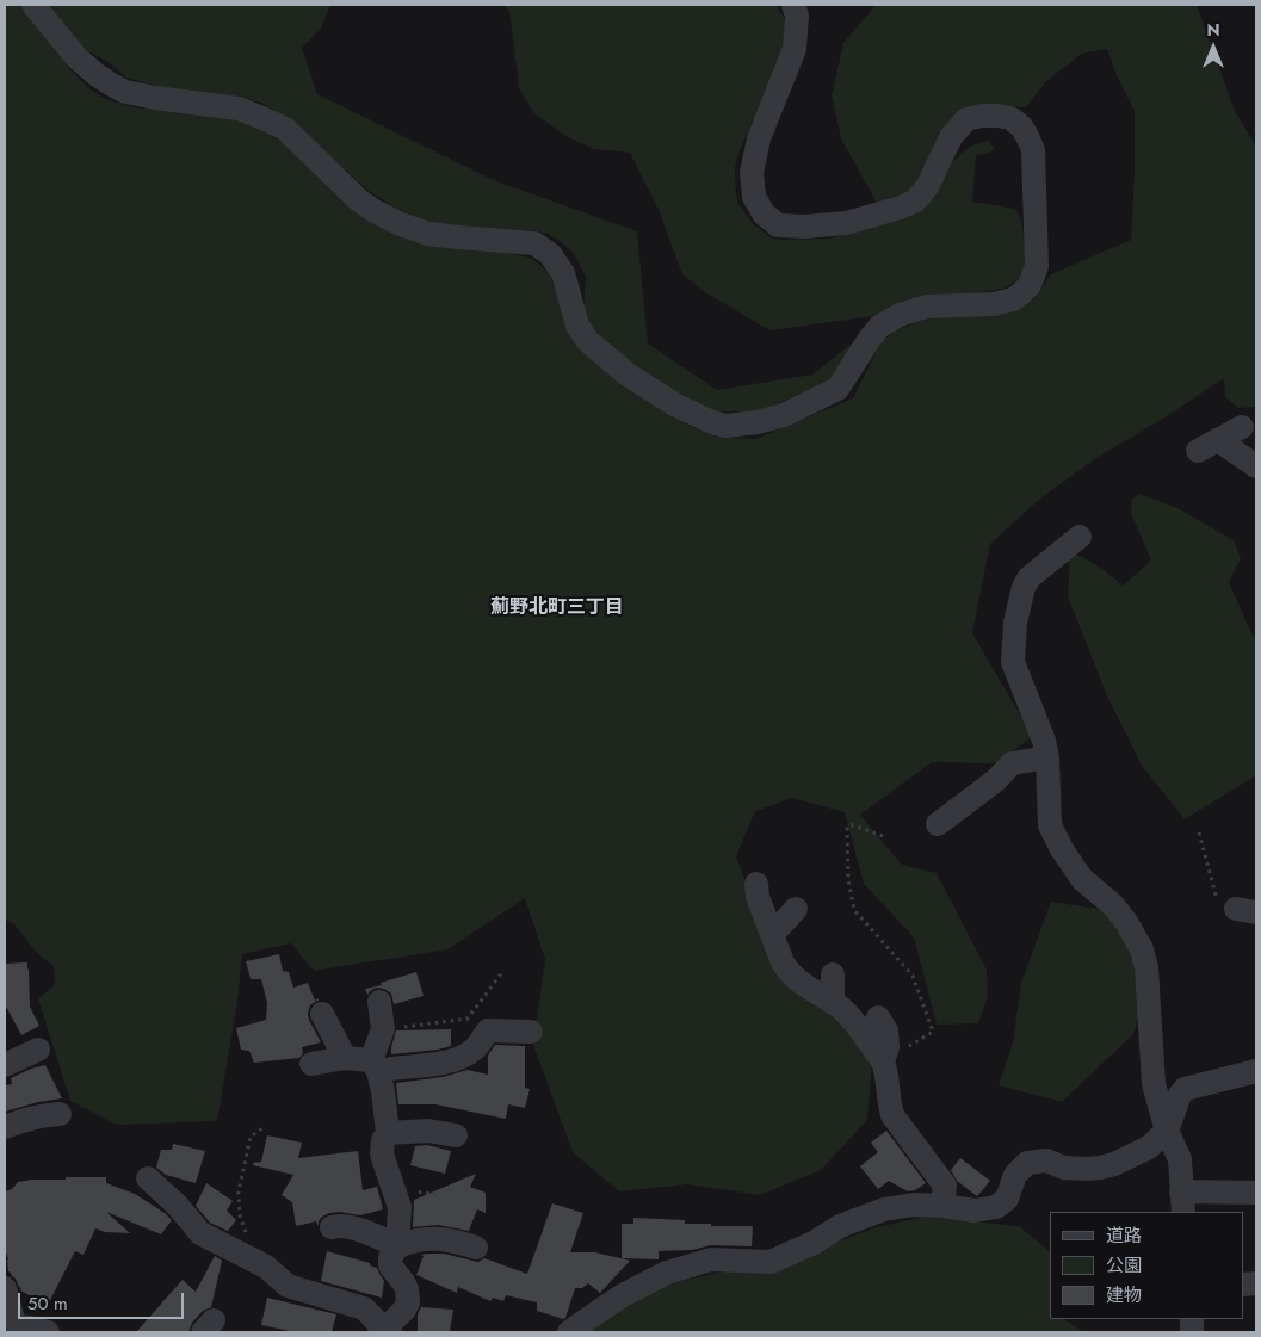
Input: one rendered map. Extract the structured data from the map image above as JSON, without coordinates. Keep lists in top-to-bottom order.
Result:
{
  "districts": ["薊野北町三丁目"],
  "legend": ["道路", "公園", "建物"],
  "scale_bar": "50 m",
  "north": "top"
}
